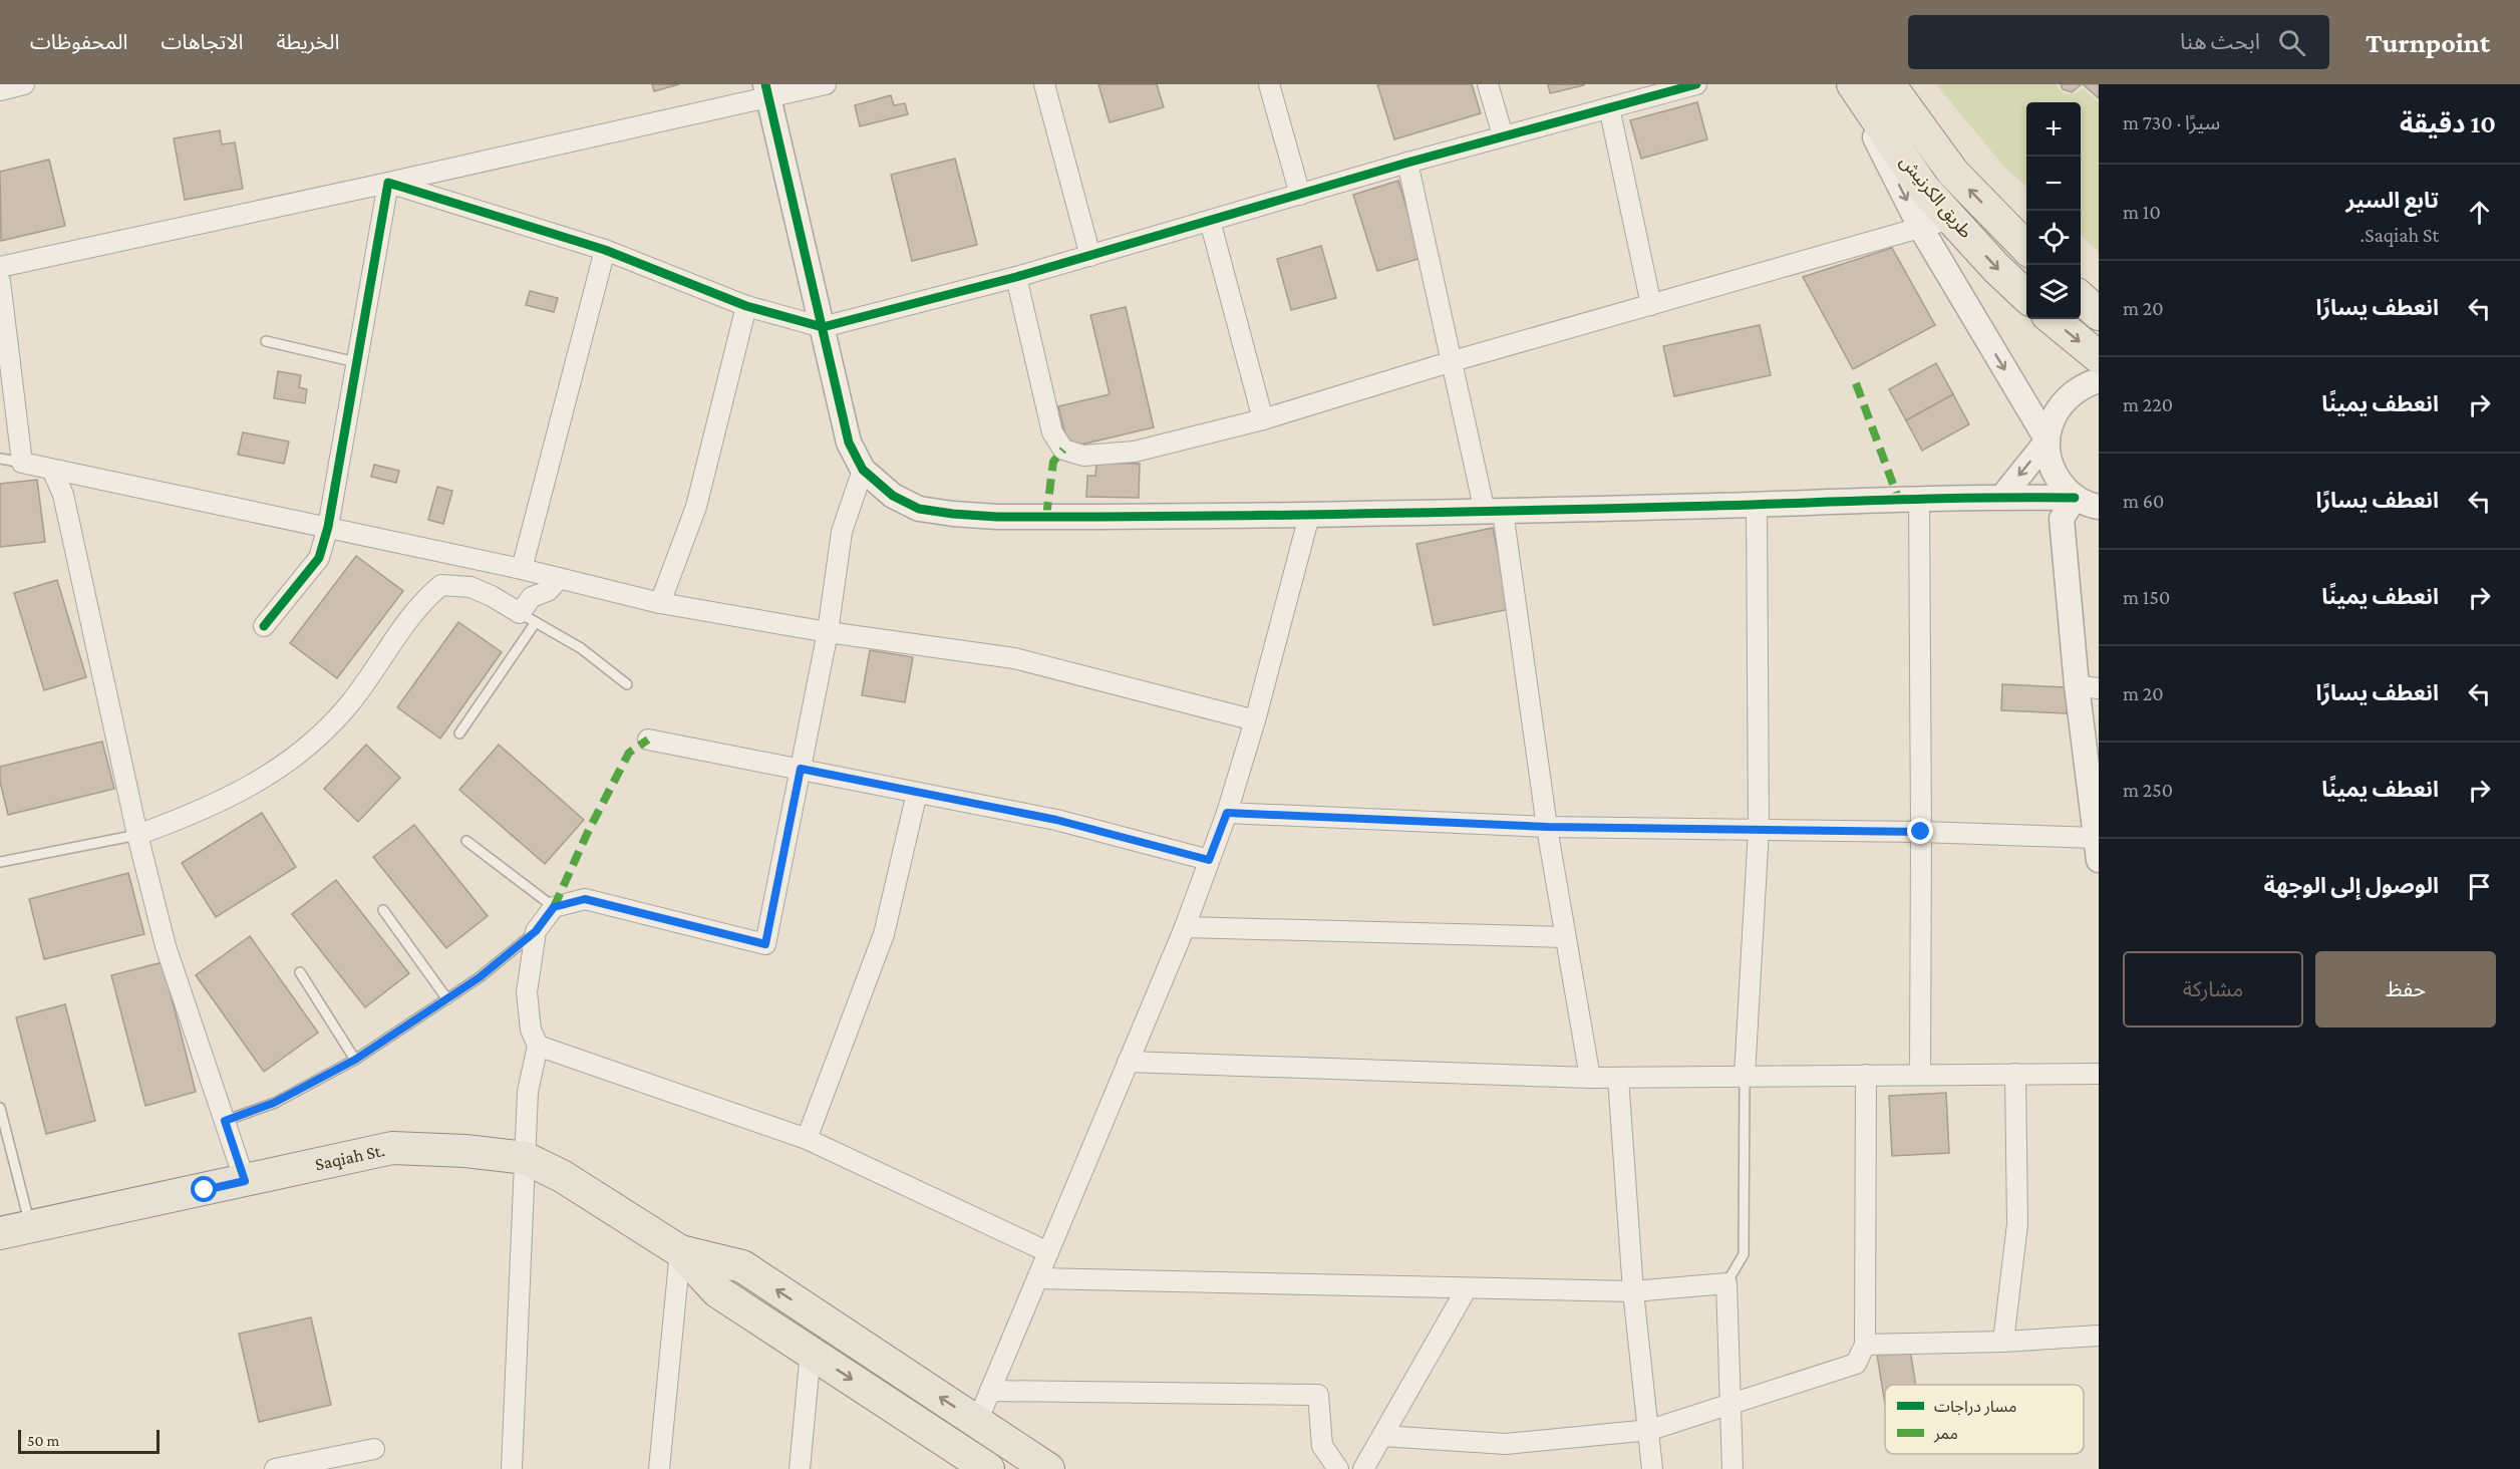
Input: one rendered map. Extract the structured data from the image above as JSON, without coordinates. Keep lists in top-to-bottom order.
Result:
{
  "streets": {
    "main road": ["طريق الكرنيش", "Saqiah St."]
  },
  "legend": ["مسار دراجات", "ممر"],
  "scale_bar": "50 m",
  "page": {
    "header": "Turnpoint",
    "search": "ابحث هنا",
    "nav": ["الخريطة", "الاتجاهات", "المحفوظات"],
    "heading": ["10 دقيقة", "سيرًا · 730 m"],
    "map_buttons": ["+", "−"],
    "list": [
      ["تابع السير", "Saqiah St.", "10 m"],
      ["انعطف يسارًا", "20 m"],
      ["انعطف يمينًا", "220 m"],
      ["انعطف يسارًا", "60 m"],
      ["انعطف يمينًا", "150 m"],
      ["انعطف يسارًا", "20 m"],
      ["انعطف يمينًا", "250 m"],
      "الوصول إلى الوجهة"
    ],
    "buttons": ["حفظ", "مشاركة"],
    "scale": "50 m"
  }
}
